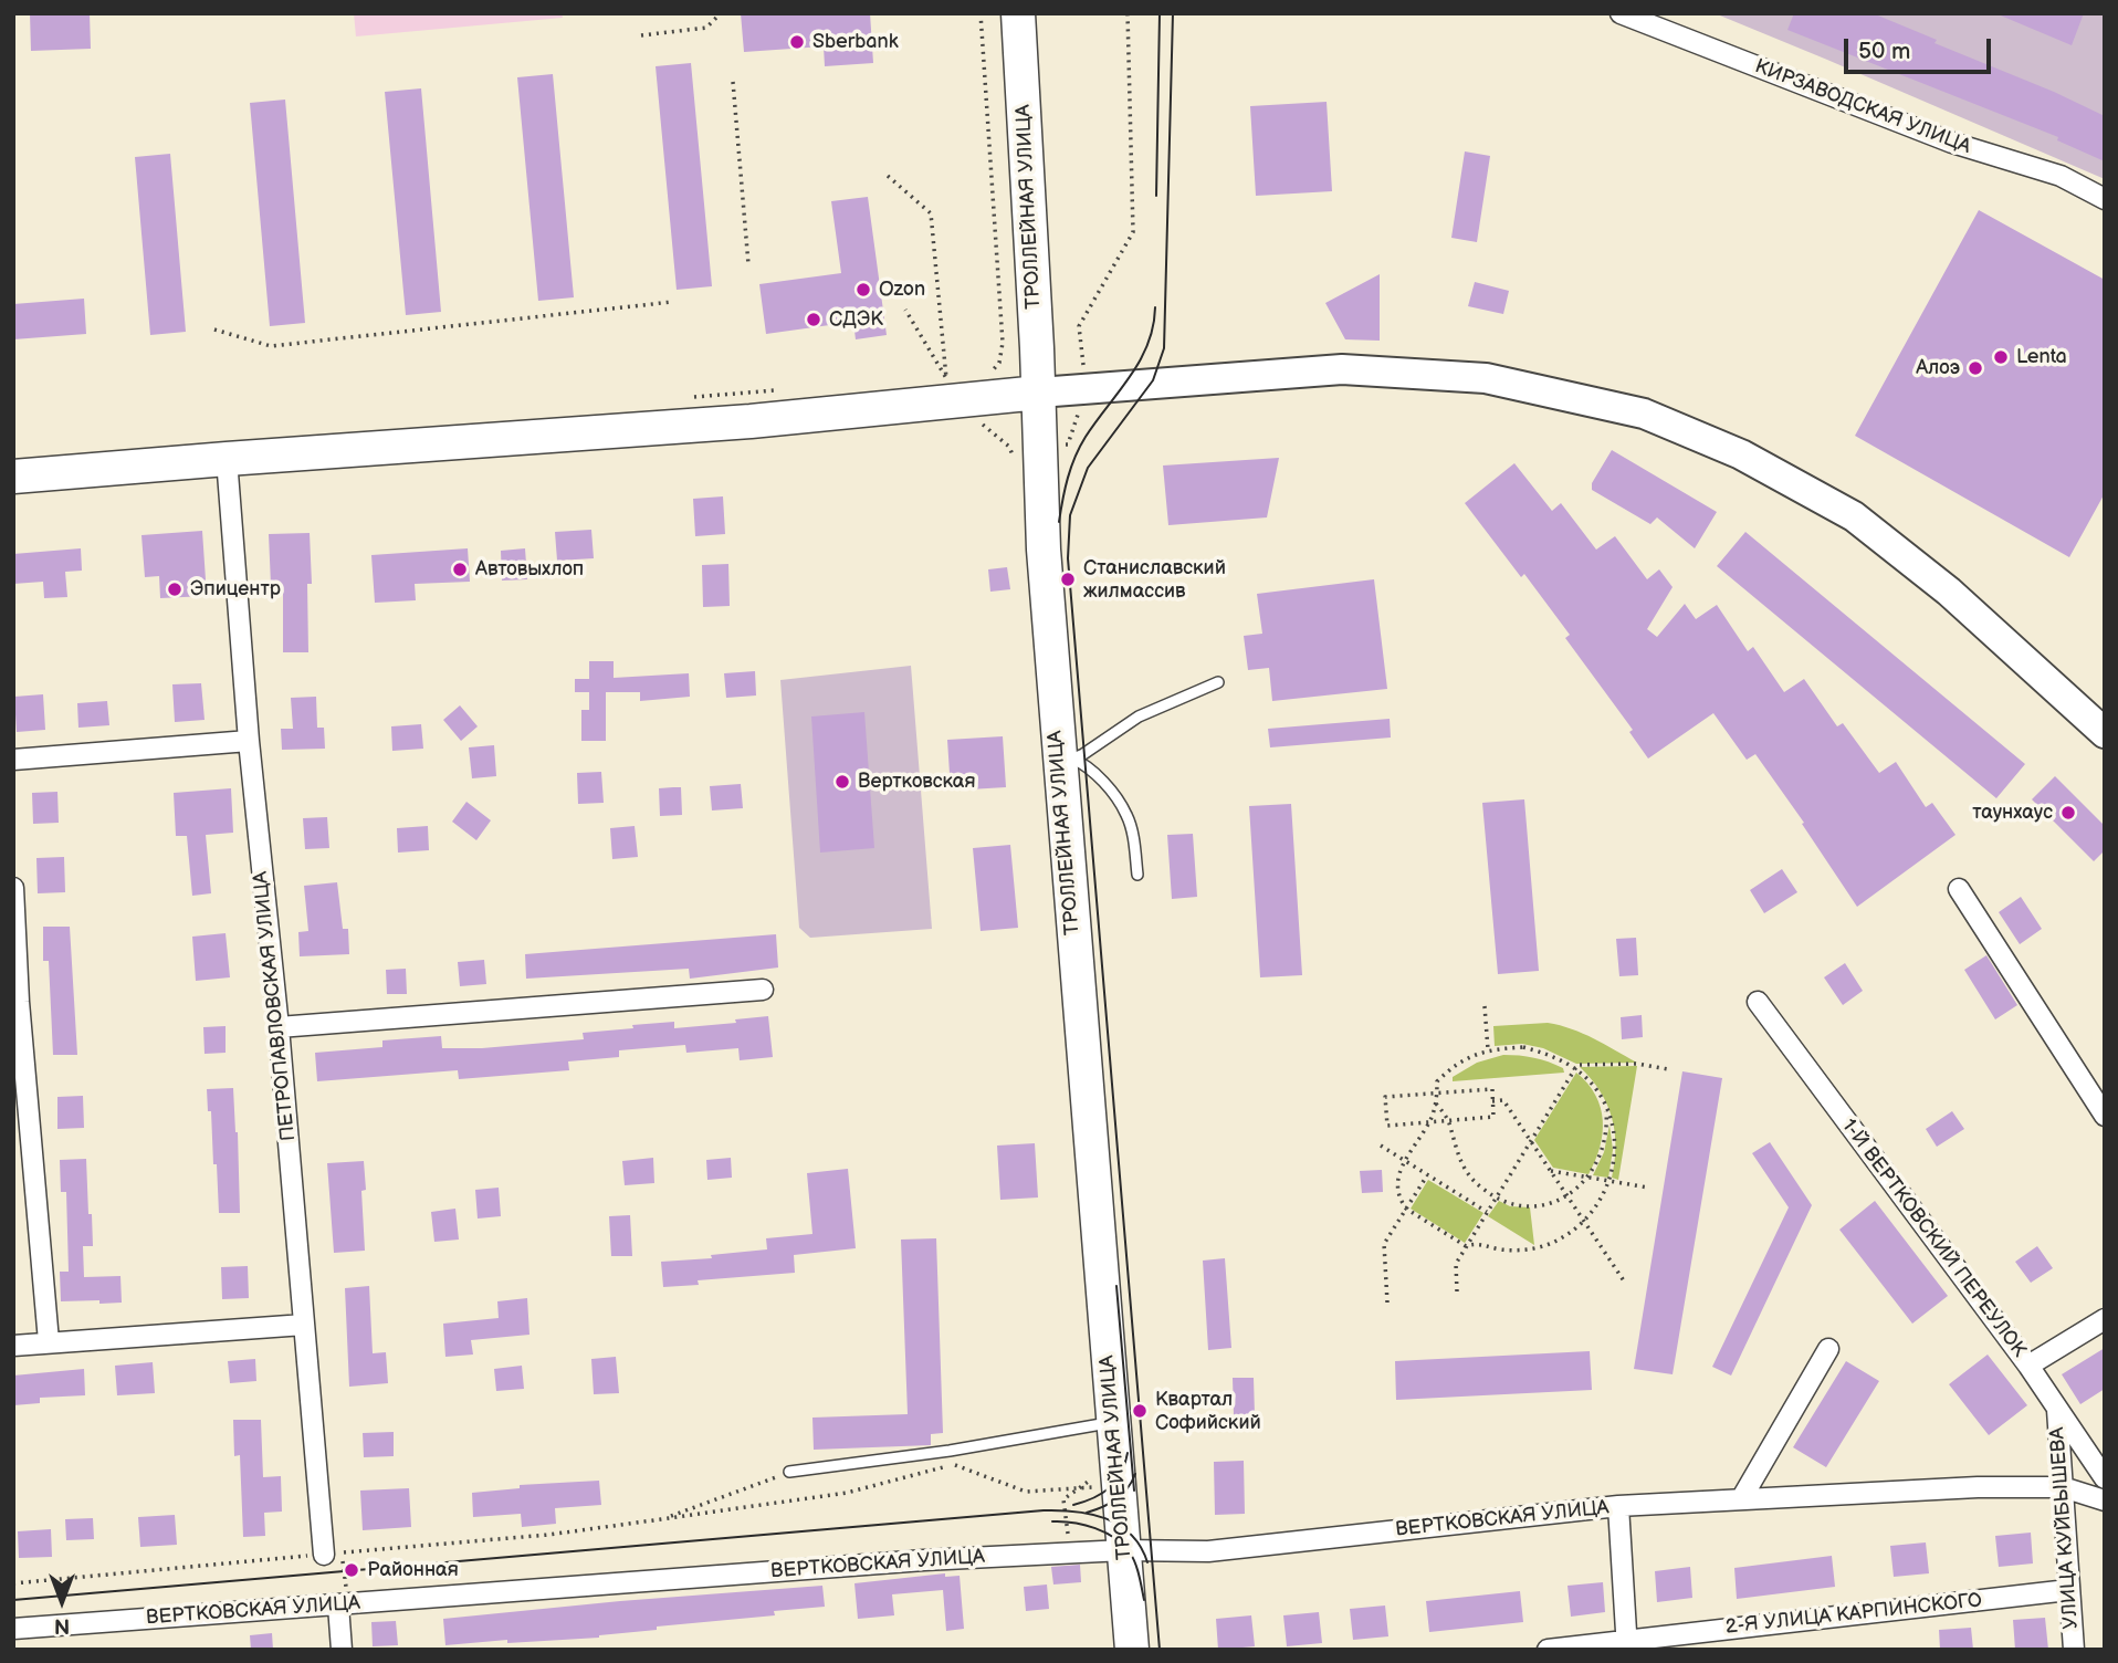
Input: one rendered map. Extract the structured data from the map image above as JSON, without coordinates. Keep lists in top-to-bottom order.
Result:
{
  "streets": {
    "main road": ["ТРОЛЛЕЙНАЯ УЛИЦА"],
    "street": [
      "КИРЗАВОДСКАЯ УЛИЦА",
      "ПЕТРОПАВЛОВСКАЯ УЛИЦА",
      "1-Й ВЕРТКОВСКИЙ ПЕРЕУЛОК",
      "ВЕРТКОВСКАЯ УЛИЦА",
      "УЛИЦА КУЙБЫШЕВА",
      "2-Я УЛИЦА КАРПИНСКОГО"
    ]
  },
  "crossings": [
    ["ТРОЛЛЕЙНАЯ УЛИЦА", "ВЕРТКОВСКАЯ УЛИЦА"],
    ["1-Й ВЕРТКОВСКИЙ ПЕРЕУЛОК", "УЛИЦА КУЙБЫШЕВА"],
    ["ВЕРТКОВСКАЯ УЛИЦА", "УЛИЦА КУЙБЫШЕВА"],
    ["УЛИЦА КУЙБЫШЕВА", "2-Я УЛИЦА КАРПИНСКОГО"]
  ],
  "places": [
    "Sberbank",
    "Ozon",
    "СДЭК",
    "Lenta",
    "Алоэ",
    "Автовыхлоп",
    "Станиславский жилмассив",
    "Эпицентр",
    "Вертковская",
    "таунхаус",
    "Квартал Софийский",
    "Районная"
  ],
  "scale_bar": "50 m",
  "north": "bottom"
}
